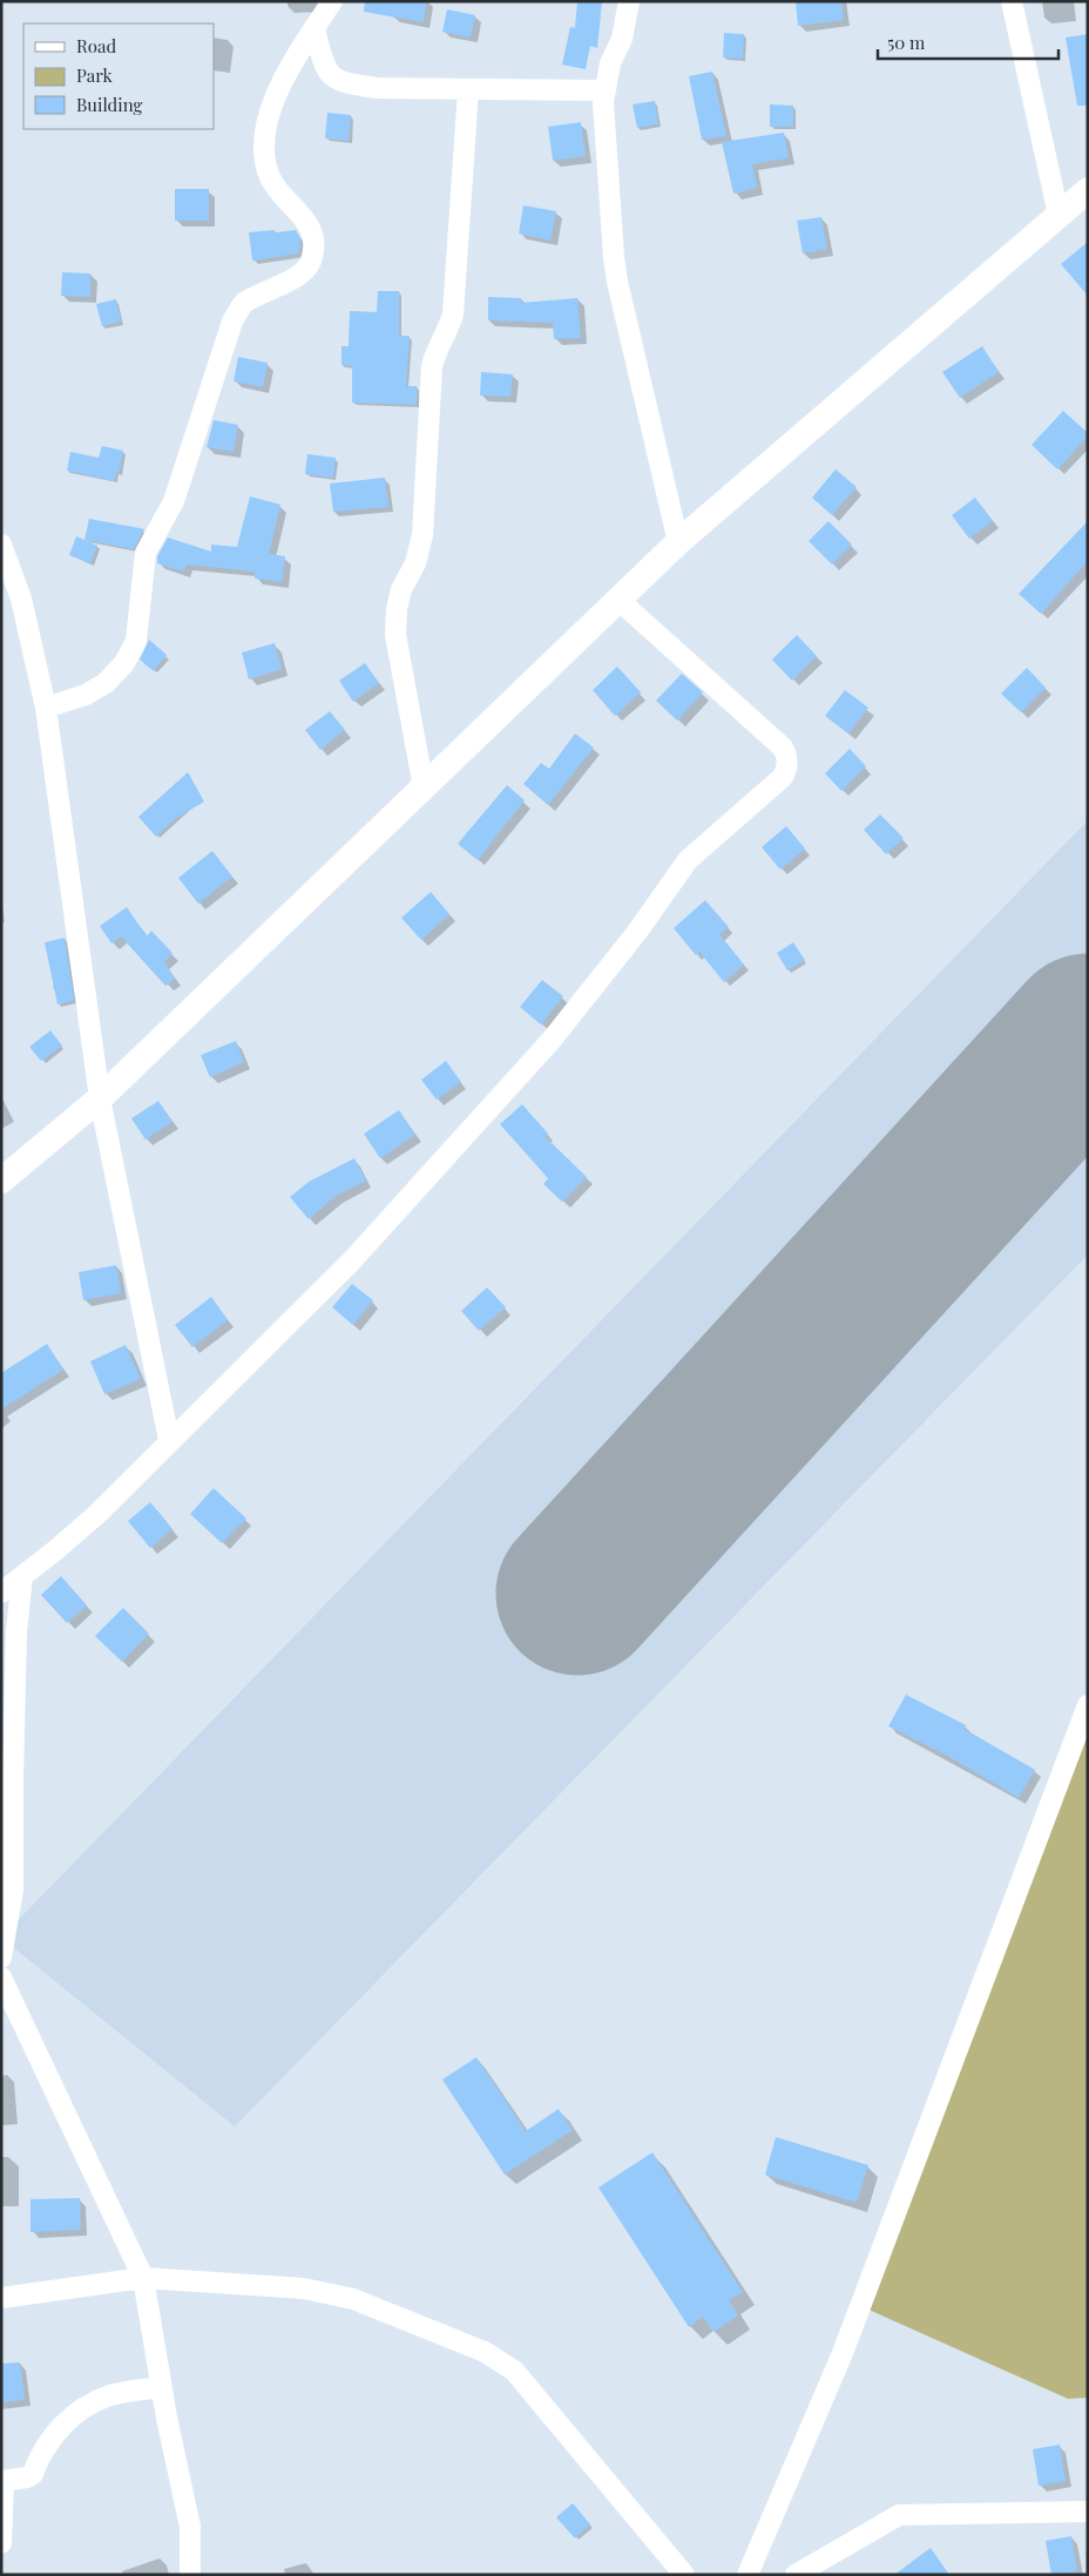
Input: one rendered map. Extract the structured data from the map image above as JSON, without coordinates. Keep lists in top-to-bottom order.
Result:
{
  "legend": ["Road", "Park", "Building"],
  "scale_bar": "50 m"
}
